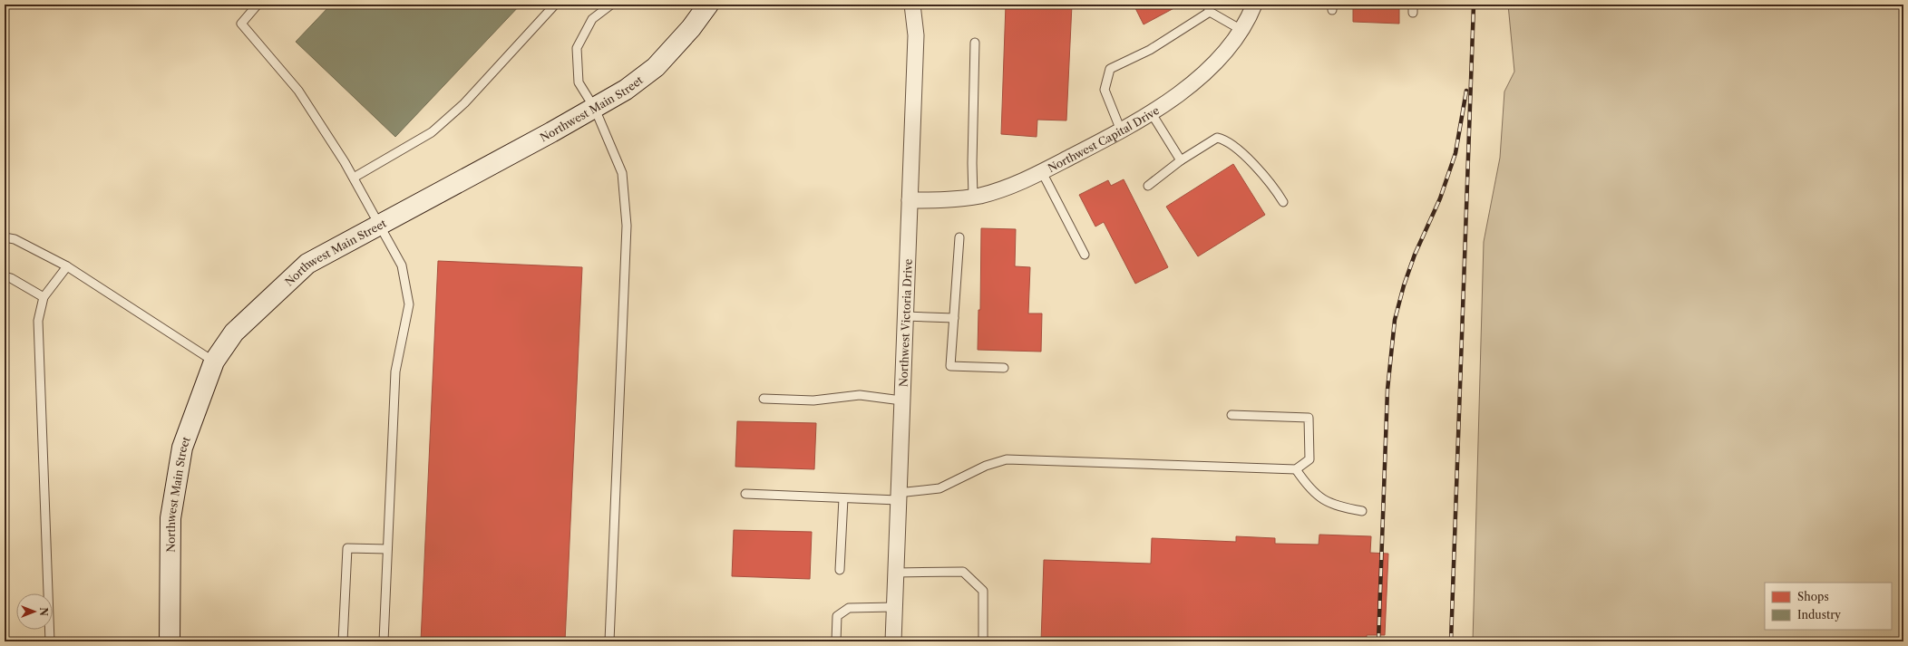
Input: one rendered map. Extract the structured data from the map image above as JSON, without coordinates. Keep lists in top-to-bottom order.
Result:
{
  "streets": {
    "street": ["Northwest Main Street", "Northwest Capital Drive", "Northwest Victoria Drive"]
  },
  "crossings": [
    ["Northwest Capital Drive", "Northwest Victoria Drive"]
  ],
  "legend": ["Shops", "Industry"],
  "north": "right"
}
